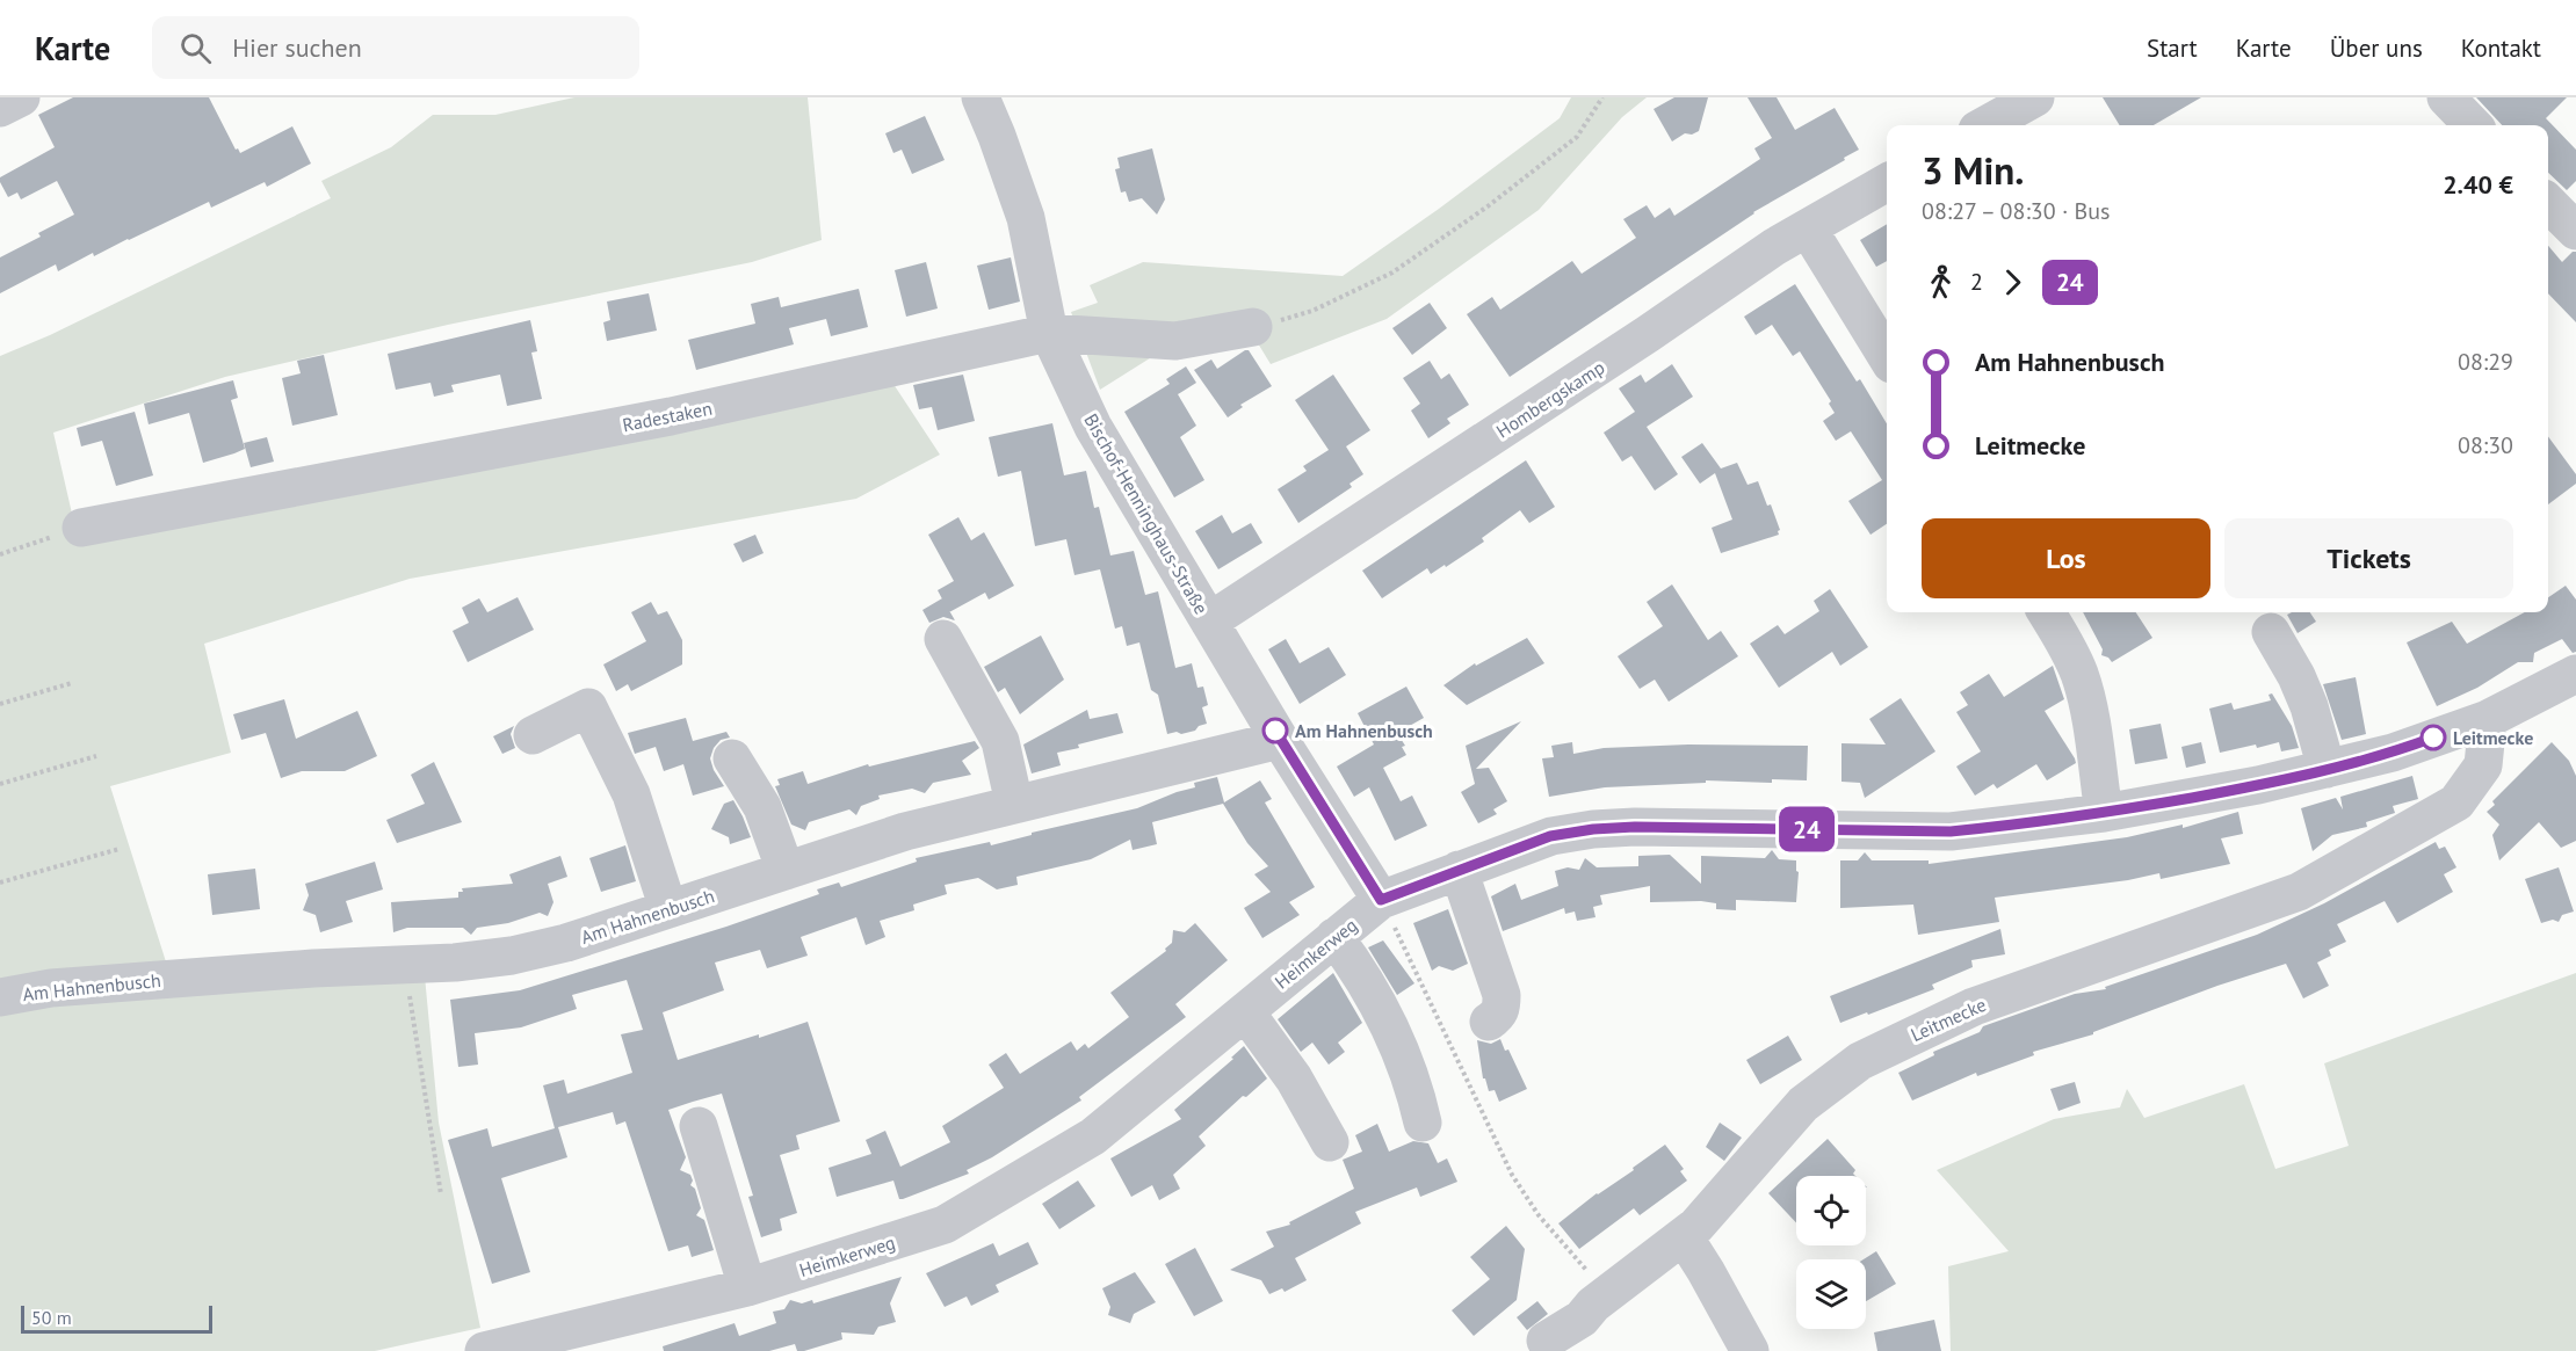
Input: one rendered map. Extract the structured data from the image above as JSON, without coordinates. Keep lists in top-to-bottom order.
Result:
{
  "streets": {
    "street": [
      "Hombergskamp",
      "Radestaken",
      "Bischof-Henninghaus-Straße",
      "Am Hahnenbusch",
      "Heimkerweg",
      "Leitmecke"
    ]
  },
  "crossings": [
    ["Hombergskamp", "Bischof-Henninghaus-Straße"],
    ["Radestaken", "Bischof-Henninghaus-Straße"],
    ["Bischof-Henninghaus-Straße", "Am Hahnenbusch"],
    ["Bischof-Henninghaus-Straße", "Heimkerweg"],
    ["Heimkerweg", "Leitmecke"]
  ],
  "places": ["Am Hahnenbusch", "Leitmecke"],
  "lines": ["bus line 24"],
  "scale_bar": "50 m",
  "page": {
    "header": "Karte",
    "search": "Hier suchen",
    "nav": [
      "Start",
      "Karte",
      "Über uns",
      "Kontakt"
    ],
    "on_map": "24",
    "heading": ["3 Min.", "08:27 – 08:30 · Bus", "2.40 €"],
    "legs": ["2", "24"],
    "list": [
      {
        "name": "Am Hahnenbusch",
        "value": "08:29"
      },
      {
        "name": "Leitmecke",
        "value": "08:30"
      }
    ],
    "buttons": ["Los", "Tickets"],
    "scale": "50 m"
  }
}
